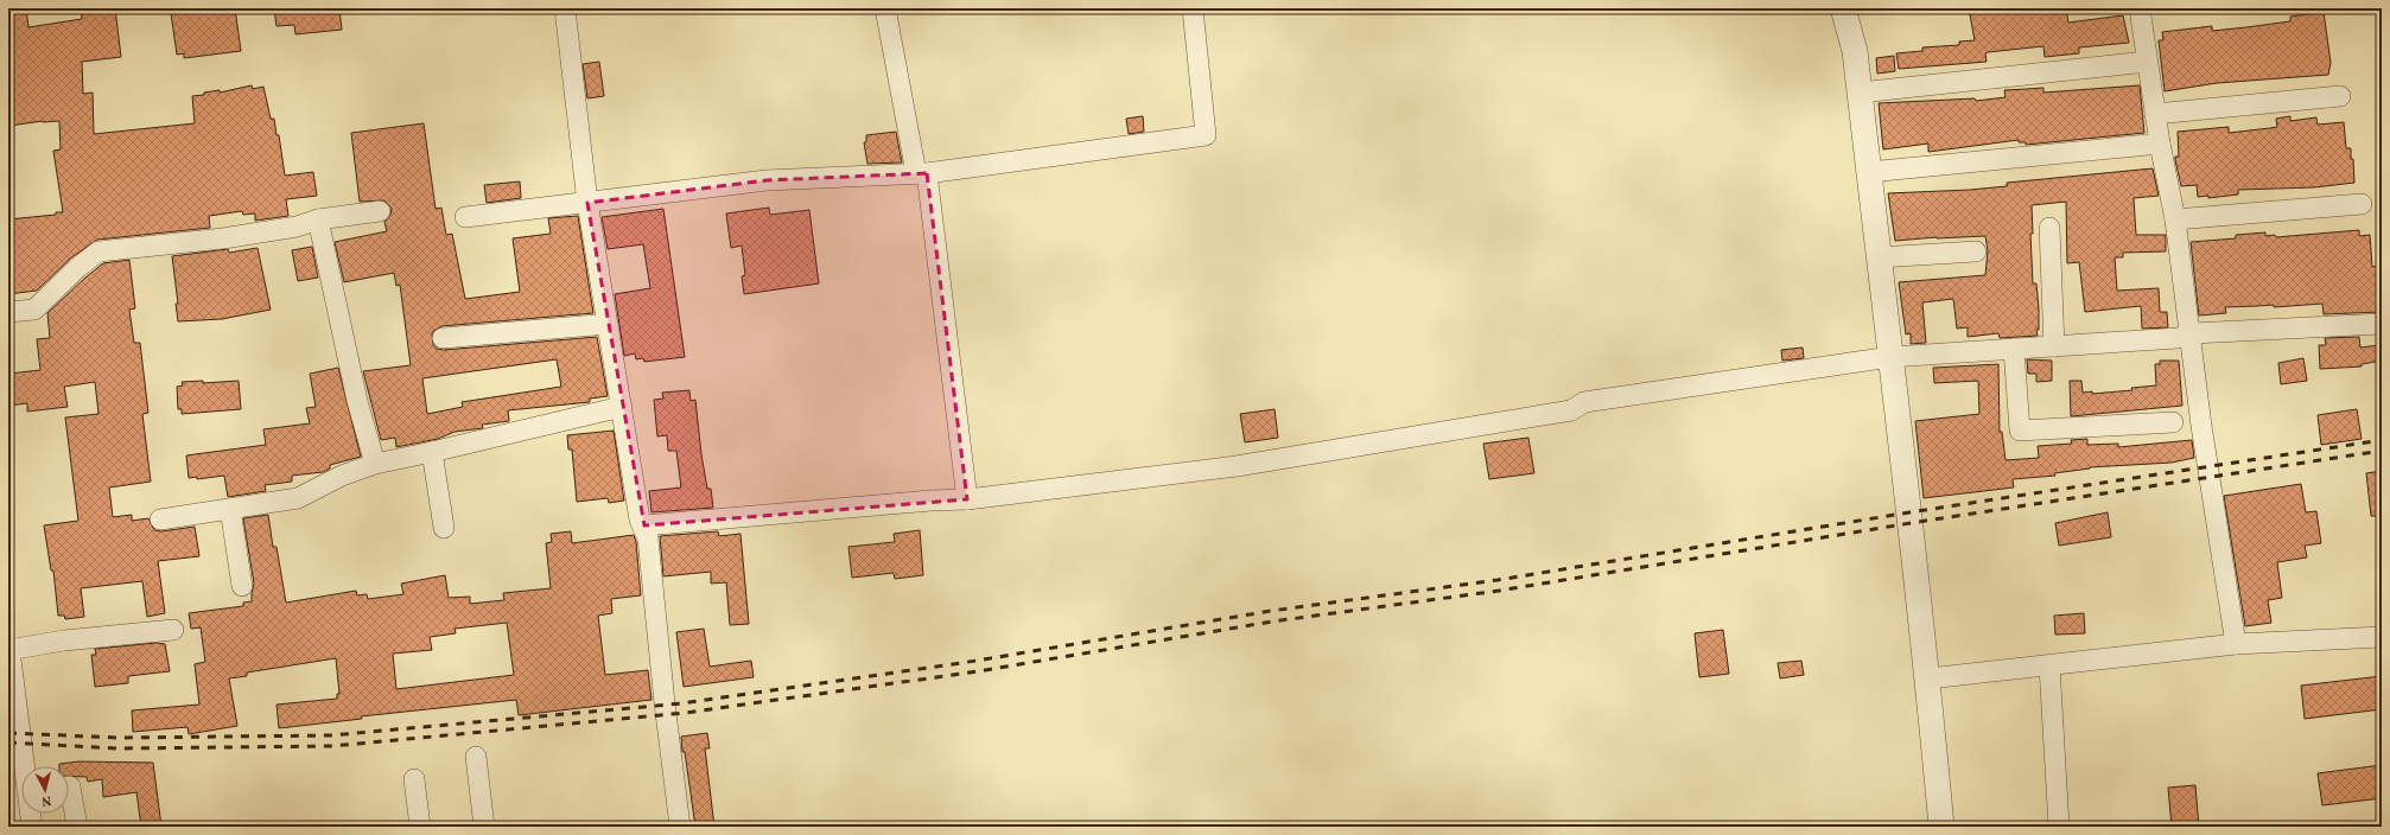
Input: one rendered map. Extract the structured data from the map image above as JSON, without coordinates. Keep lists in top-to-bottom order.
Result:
{
  "north": "bottom"
}
